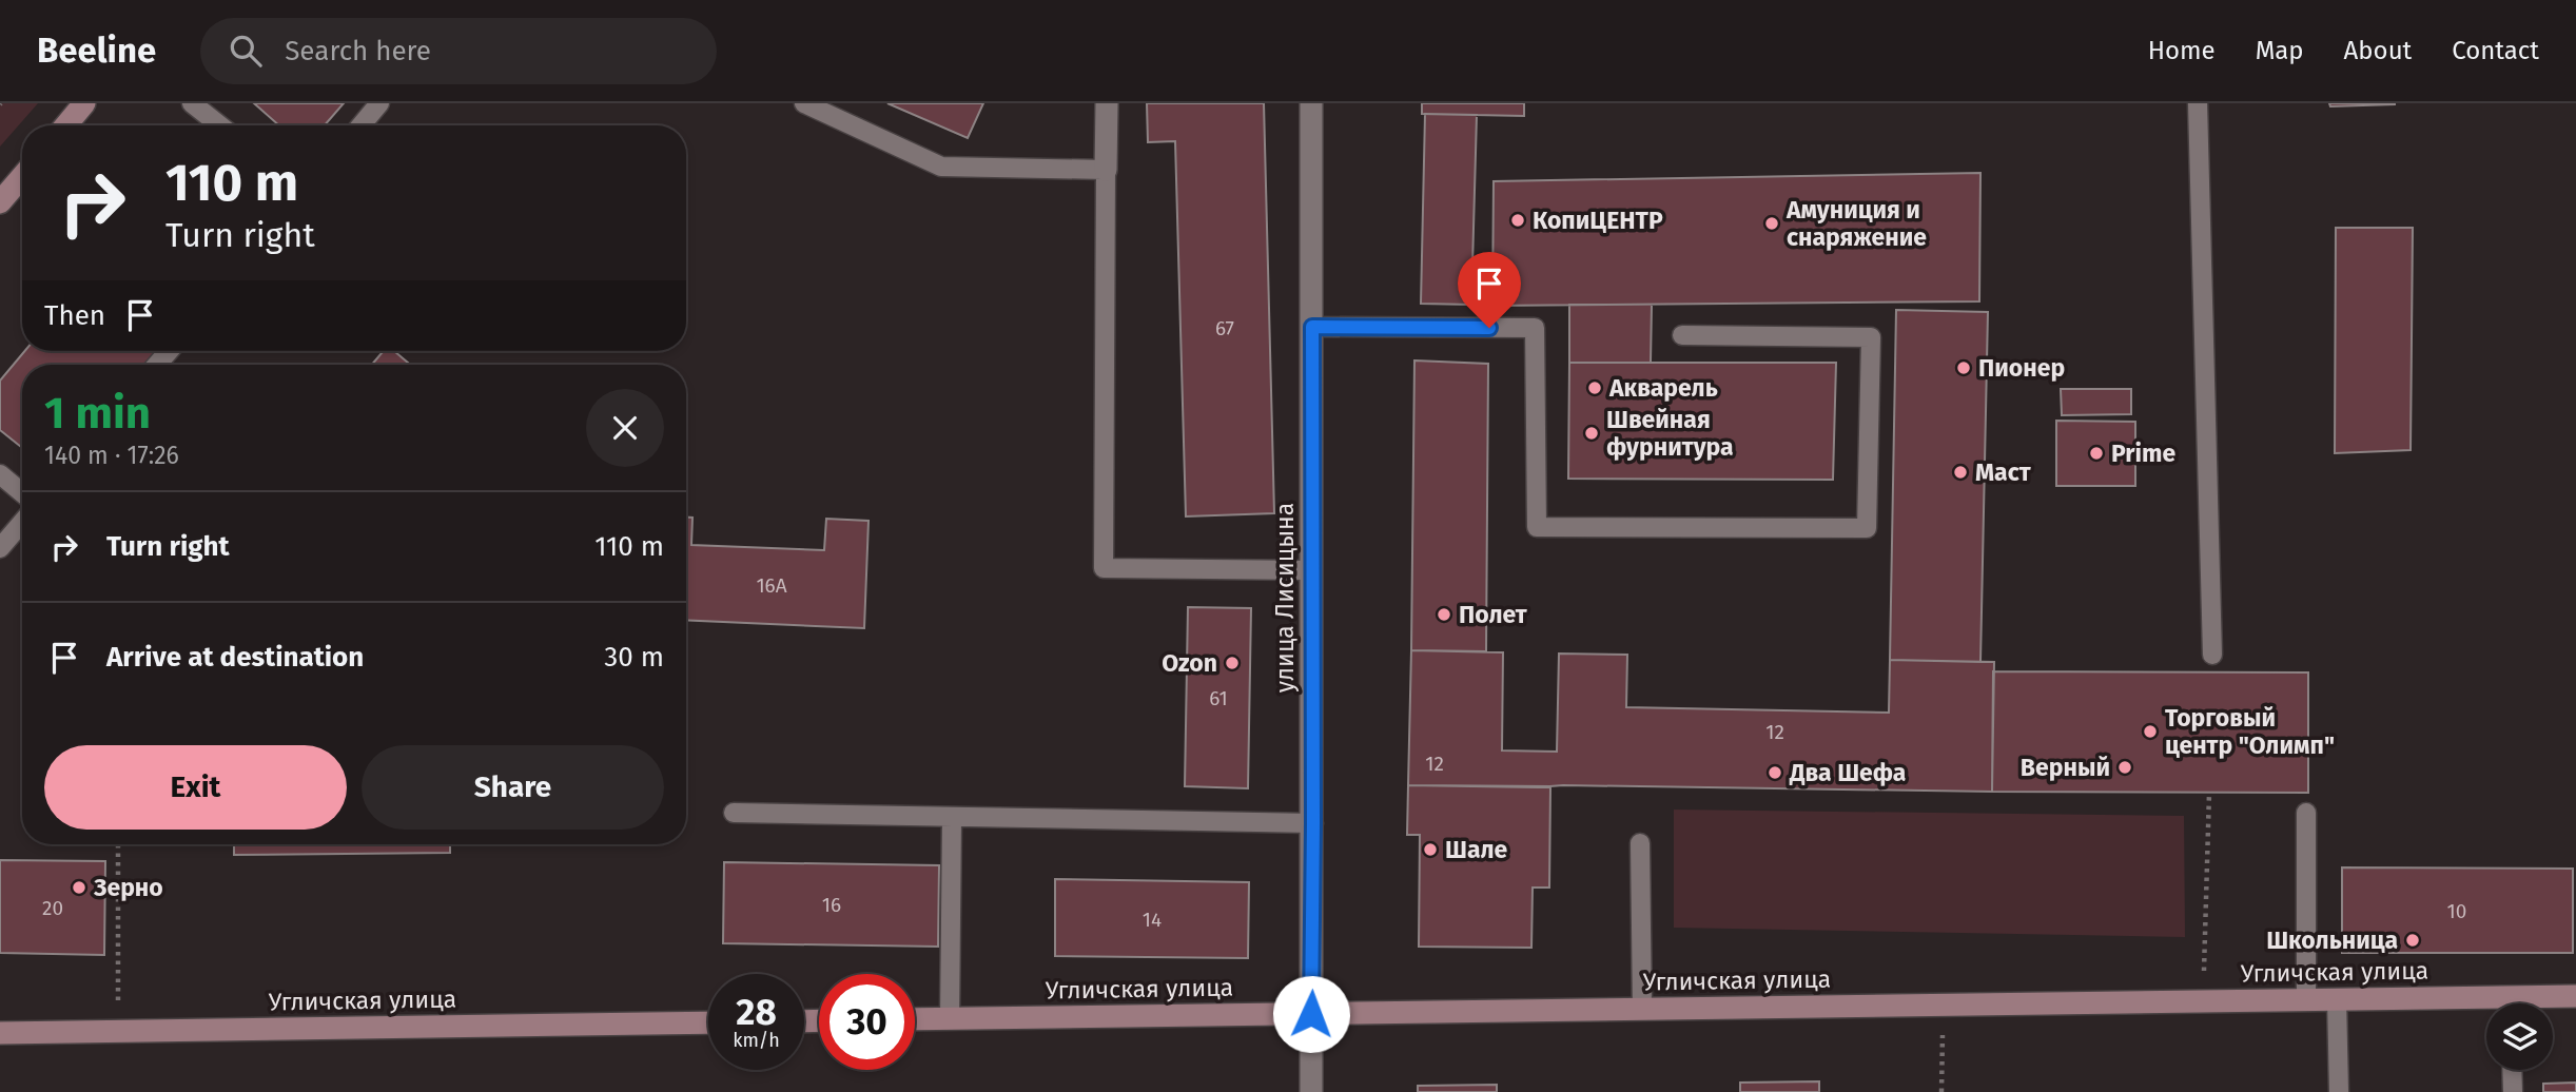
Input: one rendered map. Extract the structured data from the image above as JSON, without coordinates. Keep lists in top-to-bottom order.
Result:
{
  "streets": {
    "street": ["улица Лисицына", "Угличская улица"]
  },
  "crossings": [
    ["улица Лисицына", "Угличская улица"]
  ],
  "places": [
    "КопиЦЕНТР",
    "Амуниция и снаряжение",
    "Пионер",
    "Акварель",
    "Швейная фурнитура",
    "Prime",
    "Маст",
    "Полет",
    "Ozon",
    "Торговый центр \"Олимп\"",
    "Верный",
    "Два Шефа",
    "Шале",
    "Зерно",
    "Школьница"
  ],
  "house_numbers": [
    "67",
    "16А",
    "61",
    "12",
    "12",
    "16",
    "20",
    "10",
    "14"
  ],
  "page": {
    "header": "Beeline",
    "search": "Search here",
    "nav": [
      "Home",
      "Map",
      "About",
      "Contact"
    ],
    "turn": ["110 m", "Turn right"],
    "then": "Then",
    "heading": ["1 min", "140 m · 17:26"],
    "list": [
      {
        "name": "Turn right",
        "value": "110 m"
      },
      {
        "name": "Arrive at destination",
        "value": "30 m"
      }
    ],
    "buttons": ["Exit", "Share"],
    "speed": "28 km/h",
    "limit": "30"
  }
}
